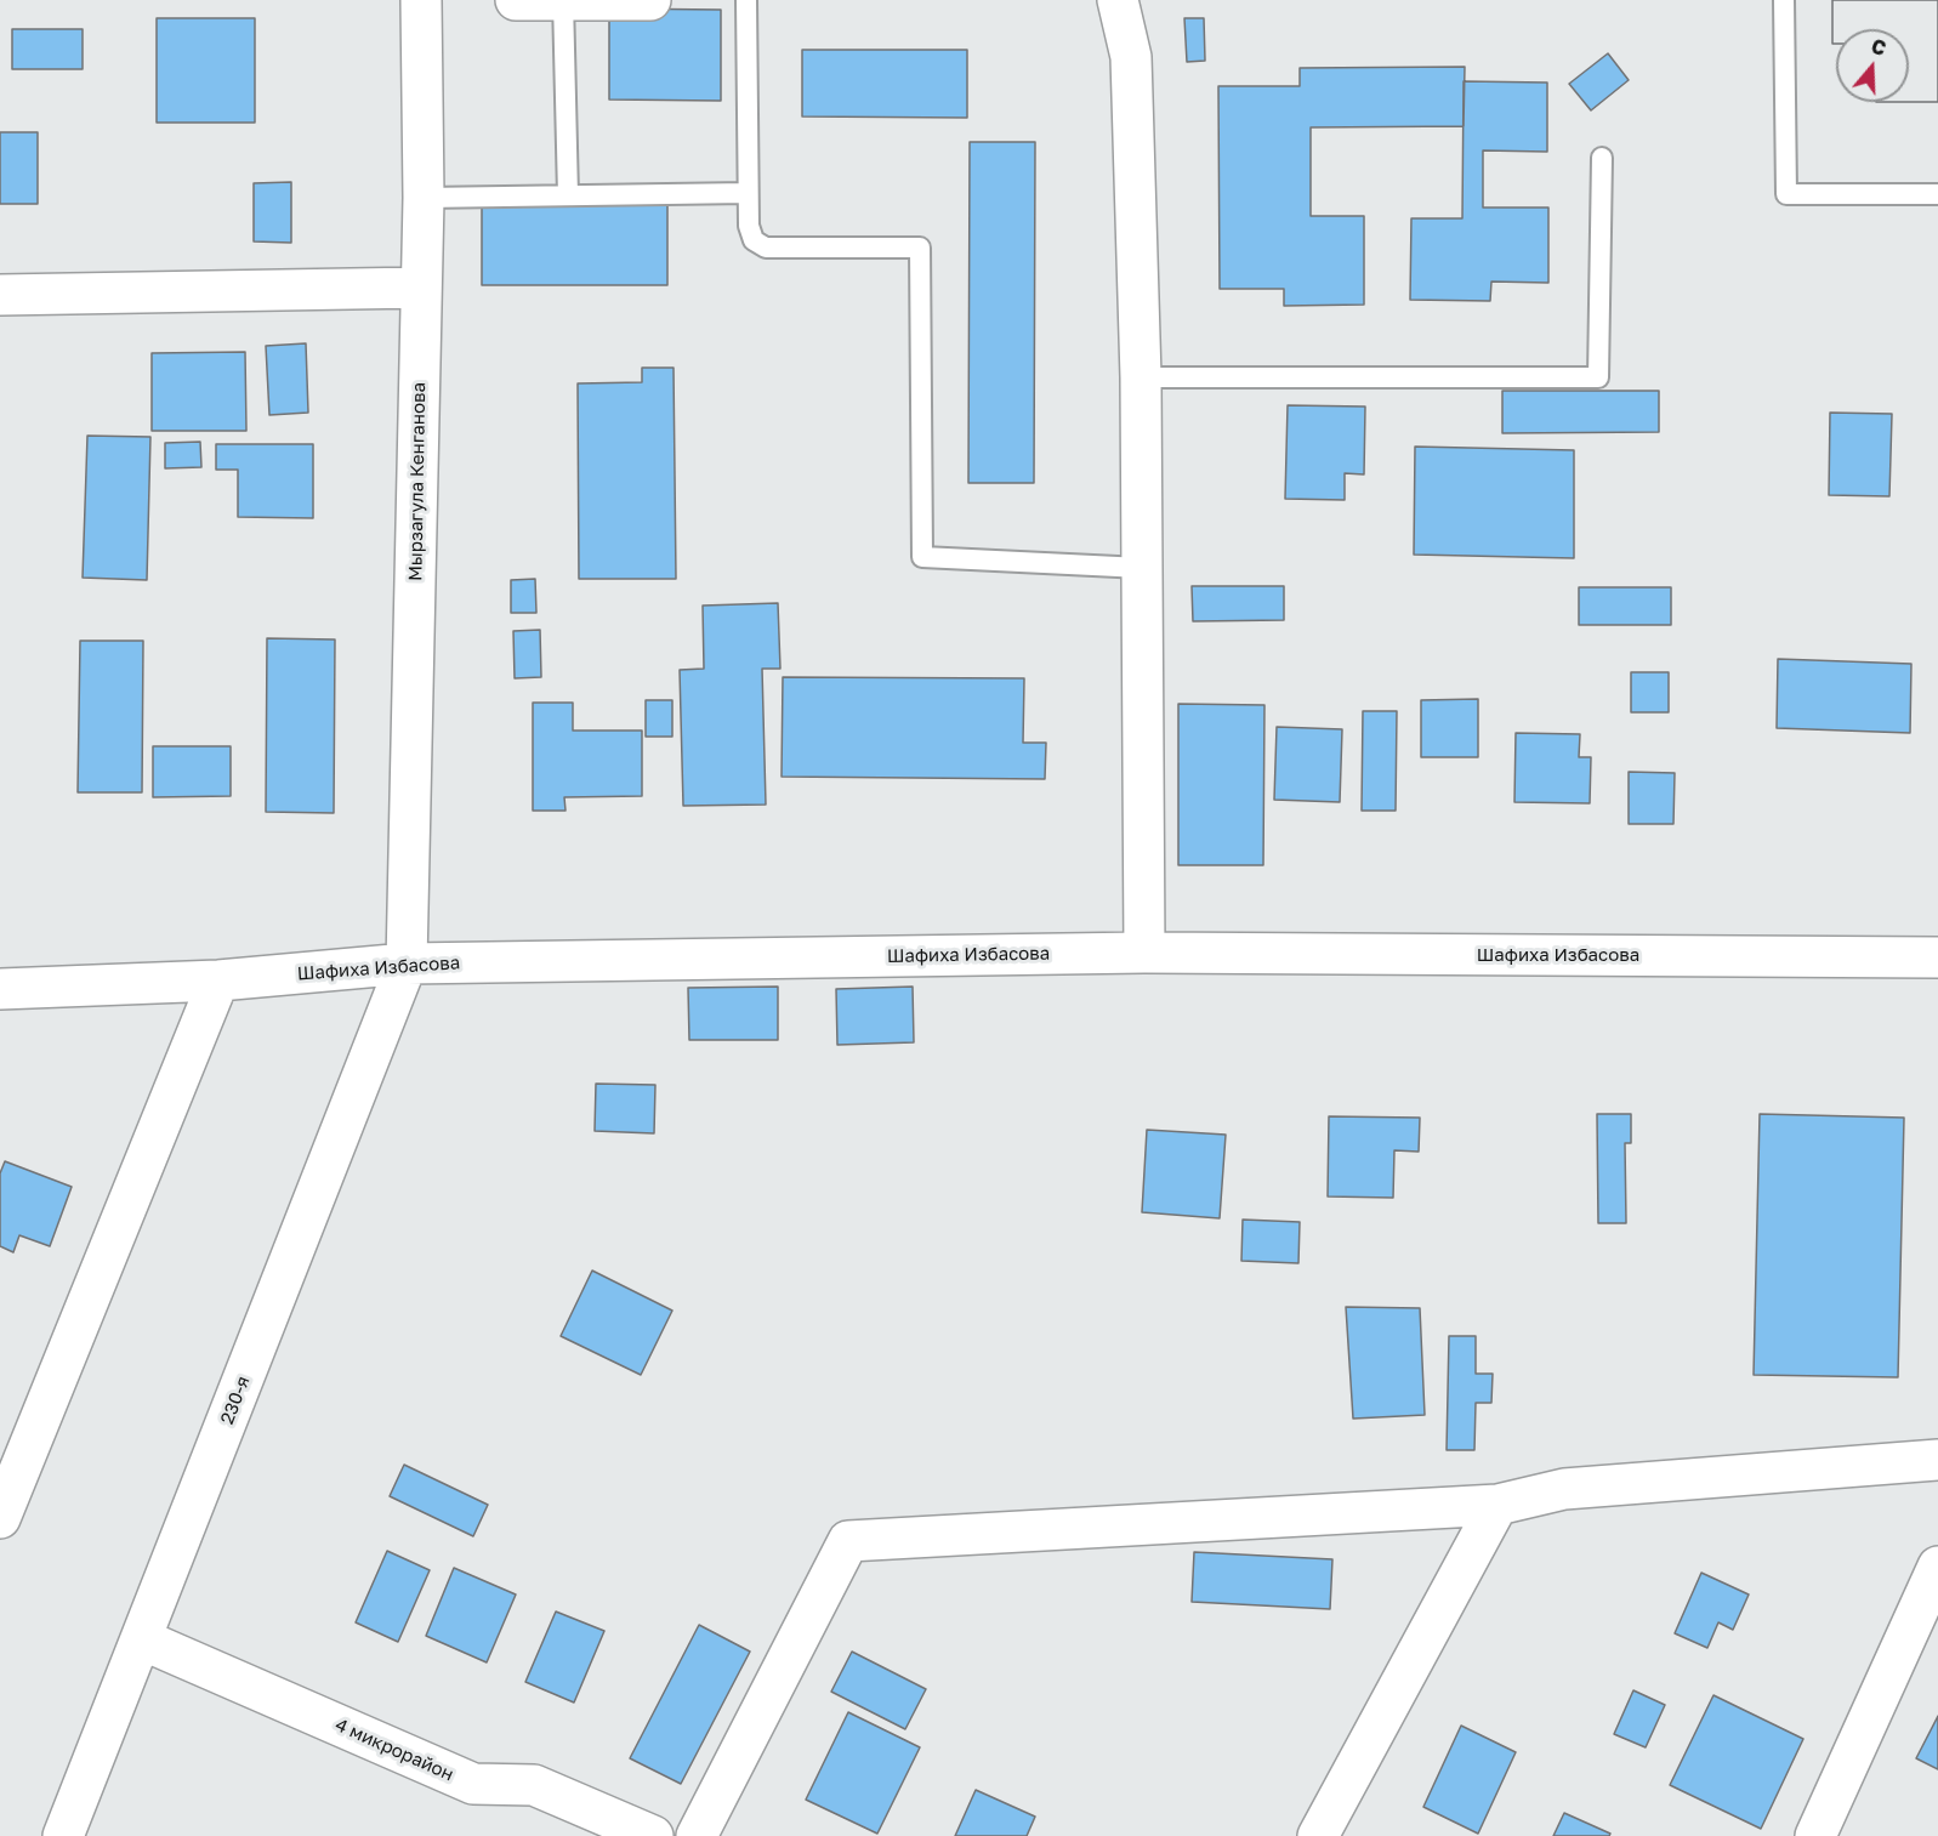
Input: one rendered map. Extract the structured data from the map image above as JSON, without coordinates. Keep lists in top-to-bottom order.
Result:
{
  "streets": {
    "street": [
      "Мырзагула Кенганова",
      "Шафиха Избасова",
      "230-я",
      "4 микрорайон"
    ]
  },
  "crossings": [
    ["Мырзагула Кенганова", "Шафиха Избасова"],
    ["Мырзагула Кенганова", "230-я"],
    ["Шафиха Избасова", "230-я"],
    ["230-я", "4 микрорайон"]
  ],
  "north": "top"
}
